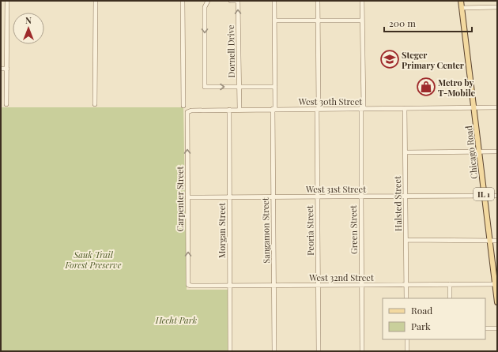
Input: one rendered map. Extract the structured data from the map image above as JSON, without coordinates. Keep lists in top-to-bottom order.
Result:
{
  "streets": {
    "main road": ["Chicago Road", "IL 1"],
    "street": [
      "Dornell Drive",
      "West 30th Street",
      "West 31st Street",
      "Carpenter Street",
      "Halsted Street",
      "Green Street",
      "Morgan Street",
      "Sangamon Street",
      "Peoria Street",
      "West 32nd Street"
    ]
  },
  "crossings": [
    ["Dornell Drive", "West 30th Street"],
    ["West 30th Street", "Chicago Road"],
    ["West 30th Street", "Carpenter Street"],
    ["West 30th Street", "Halsted Street"],
    ["West 30th Street", "Green Street"],
    ["West 30th Street", "Morgan Street"],
    ["West 30th Street", "Sangamon Street"],
    ["West 30th Street", "Peoria Street"],
    ["Chicago Road", "West 31st Street"],
    ["Chicago Road", "West 32nd Street"],
    ["West 31st Street", "Carpenter Street"],
    ["West 31st Street", "Halsted Street"],
    ["West 31st Street", "Green Street"],
    ["West 31st Street", "Morgan Street"],
    ["West 31st Street", "Sangamon Street"],
    ["West 31st Street", "Peoria Street"],
    ["Carpenter Street", "West 32nd Street"],
    ["Halsted Street", "West 32nd Street"],
    ["Green Street", "West 32nd Street"],
    ["Morgan Street", "West 32nd Street"],
    ["Sangamon Street", "West 32nd Street"],
    ["Peoria Street", "West 32nd Street"]
  ],
  "one_way": ["Dornell Drive", "Carpenter Street"],
  "parks": ["Sauk Trail Forest Preserve", "Hecht Park"],
  "places": {
    "school or university": ["Steger Primary Center"],
    "shop": ["Metro by T-Mobile"]
  },
  "legend": ["Road", "Park"],
  "scale_bar": "200 m",
  "north": "top"
}
